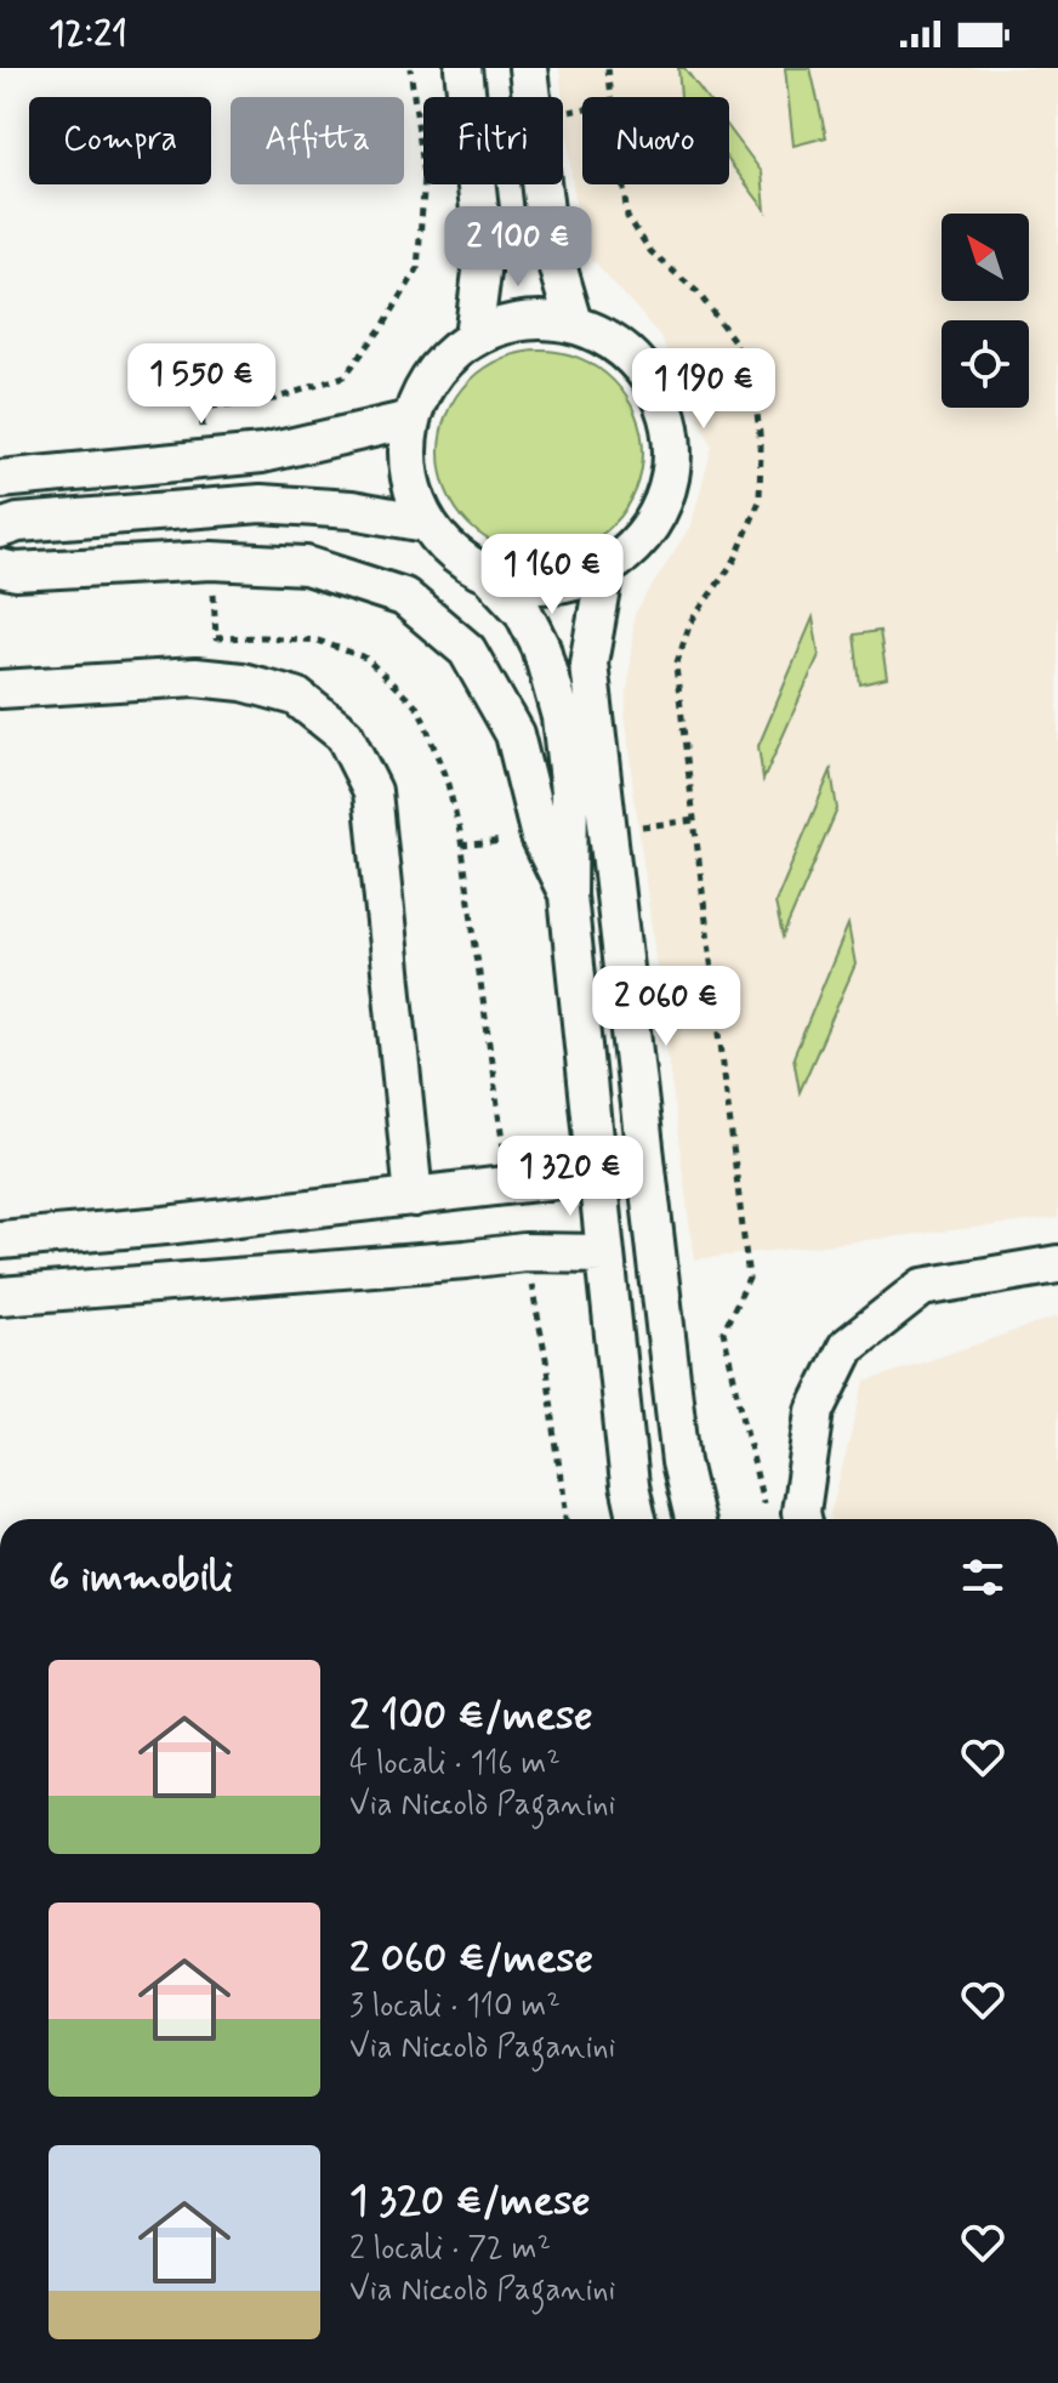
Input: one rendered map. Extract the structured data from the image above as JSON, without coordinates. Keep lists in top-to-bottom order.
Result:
{
  "north": "top left",
  "page": {
    "status": "12:21",
    "chip": [
      "Compra",
      "Affitta",
      "Filtri",
      "Nuovo"
    ],
    "price": [
      "2 100 €",
      "1 550 €",
      "1 190 €",
      "1 160 €",
      "2 060 €",
      "1 320 €"
    ],
    "heading": "6 immobili",
    "list": [
      {
        "name": "2 100 €/mese",
        "note": "4 locali · 116 m² · Via Niccolò Paganini"
      },
      {
        "name": "2 060 €/mese",
        "note": "3 locali · 110 m² · Via Niccolò Paganini"
      },
      {
        "name": "1 320 €/mese",
        "note": "2 locali · 72 m² · Via Niccolò Paganini"
      }
    ]
  }
}
